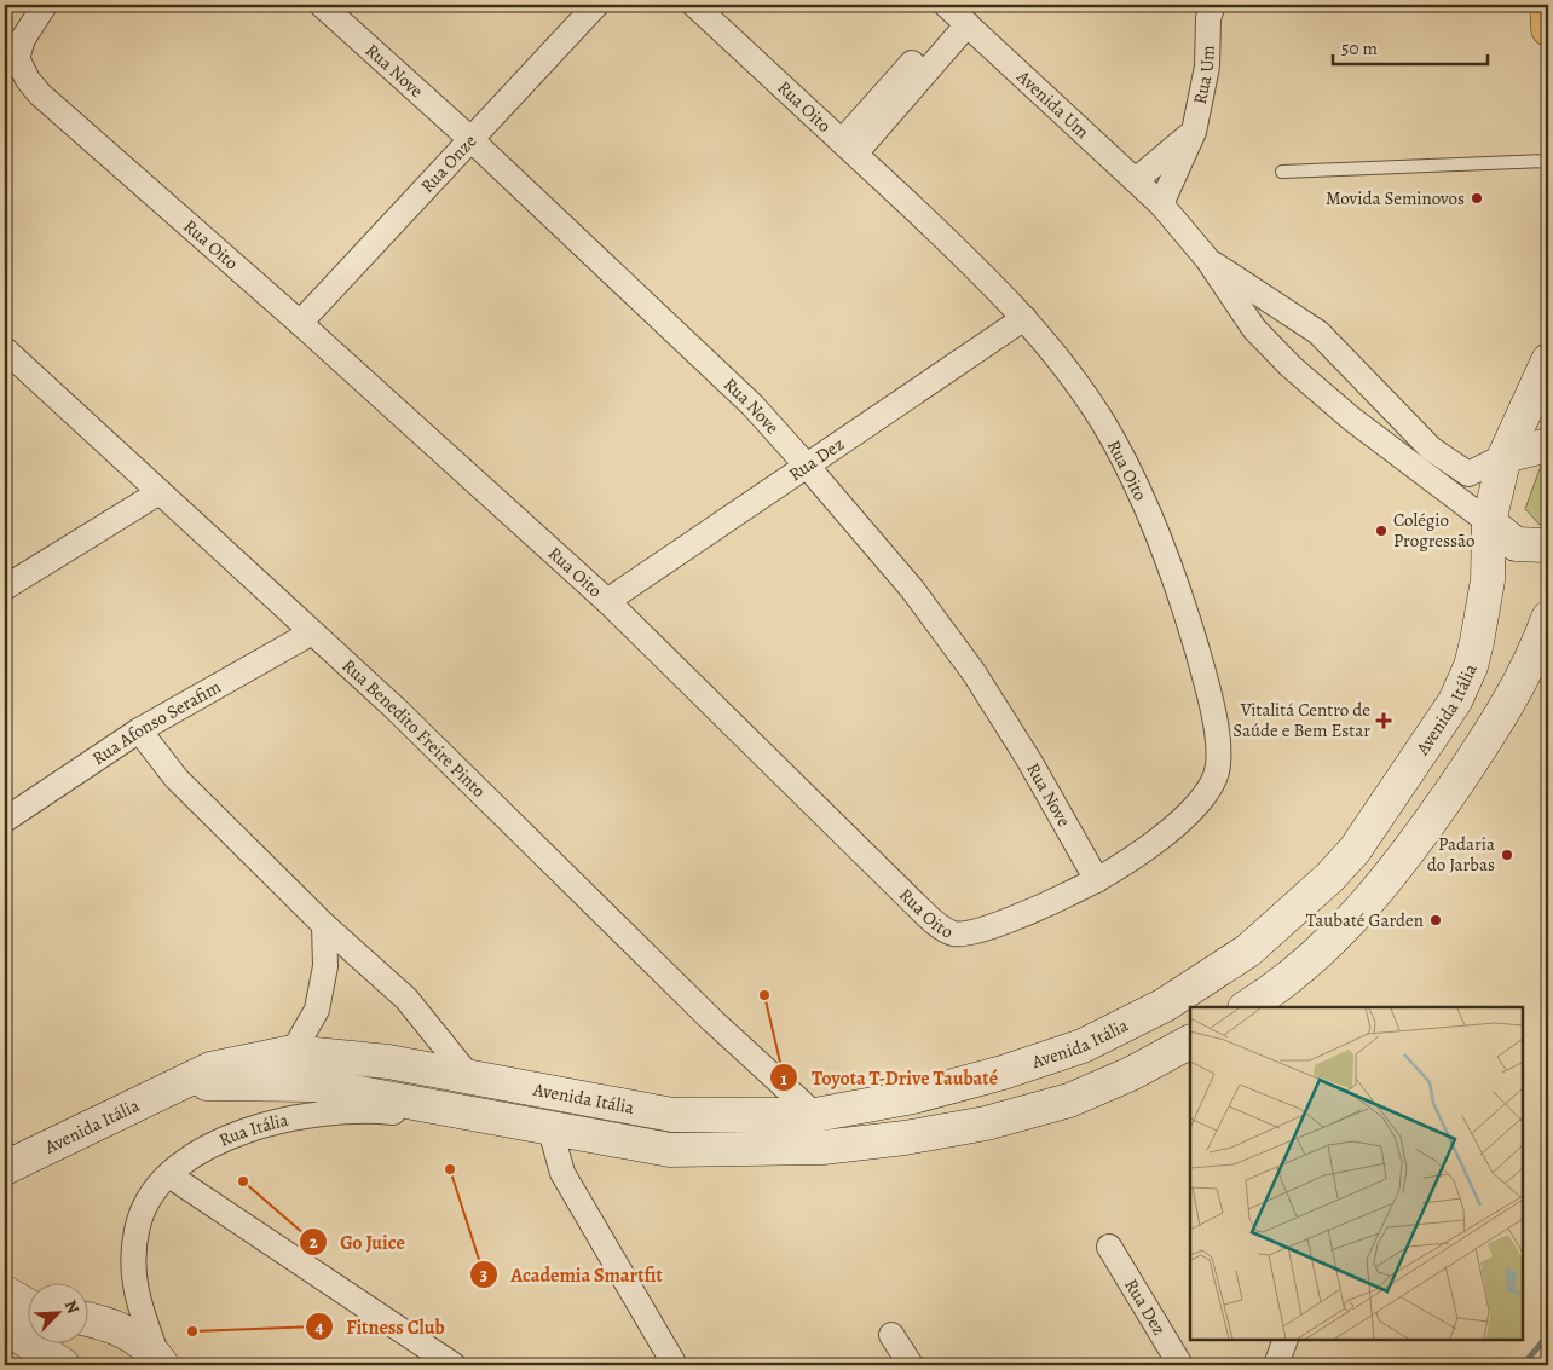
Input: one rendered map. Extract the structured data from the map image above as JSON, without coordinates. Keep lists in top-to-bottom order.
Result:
{
  "streets": {
    "main road": ["Avenida Itália"],
    "street": [
      "Rua Nove",
      "Rua Um",
      "Avenida Um",
      "Rua Oito",
      "Rua Onze",
      "Rua Dez",
      "Rua Afonso Serafim",
      "Rua Benedito Freire Pinto",
      "Rua Itália"
    ]
  },
  "crossings": [
    ["Rua Nove", "Rua Oito"],
    ["Rua Nove", "Rua Onze"],
    ["Rua Nove", "Rua Dez"],
    ["Rua Um", "Avenida Um"],
    ["Rua Oito", "Rua Onze"],
    ["Rua Oito", "Rua Dez"],
    ["Avenida Itália", "Rua Benedito Freire Pinto"],
    ["Avenida Itália", "Rua Itália"],
    ["Rua Afonso Serafim", "Rua Benedito Freire Pinto"]
  ],
  "places": {
    "other": [
      "Movida Seminovos",
      "Colégio Progressão",
      "Padaria do Jarbas",
      "Taubaté Garden",
      "Toyota T-Drive Taubaté",
      "Academia Smartfit",
      "Go Juice",
      "Fitness Club"
    ],
    "health": ["Vitalitá Centro de Saúde e Bem Estar"]
  },
  "scale_bar": "50 m",
  "north": "top right"
}
